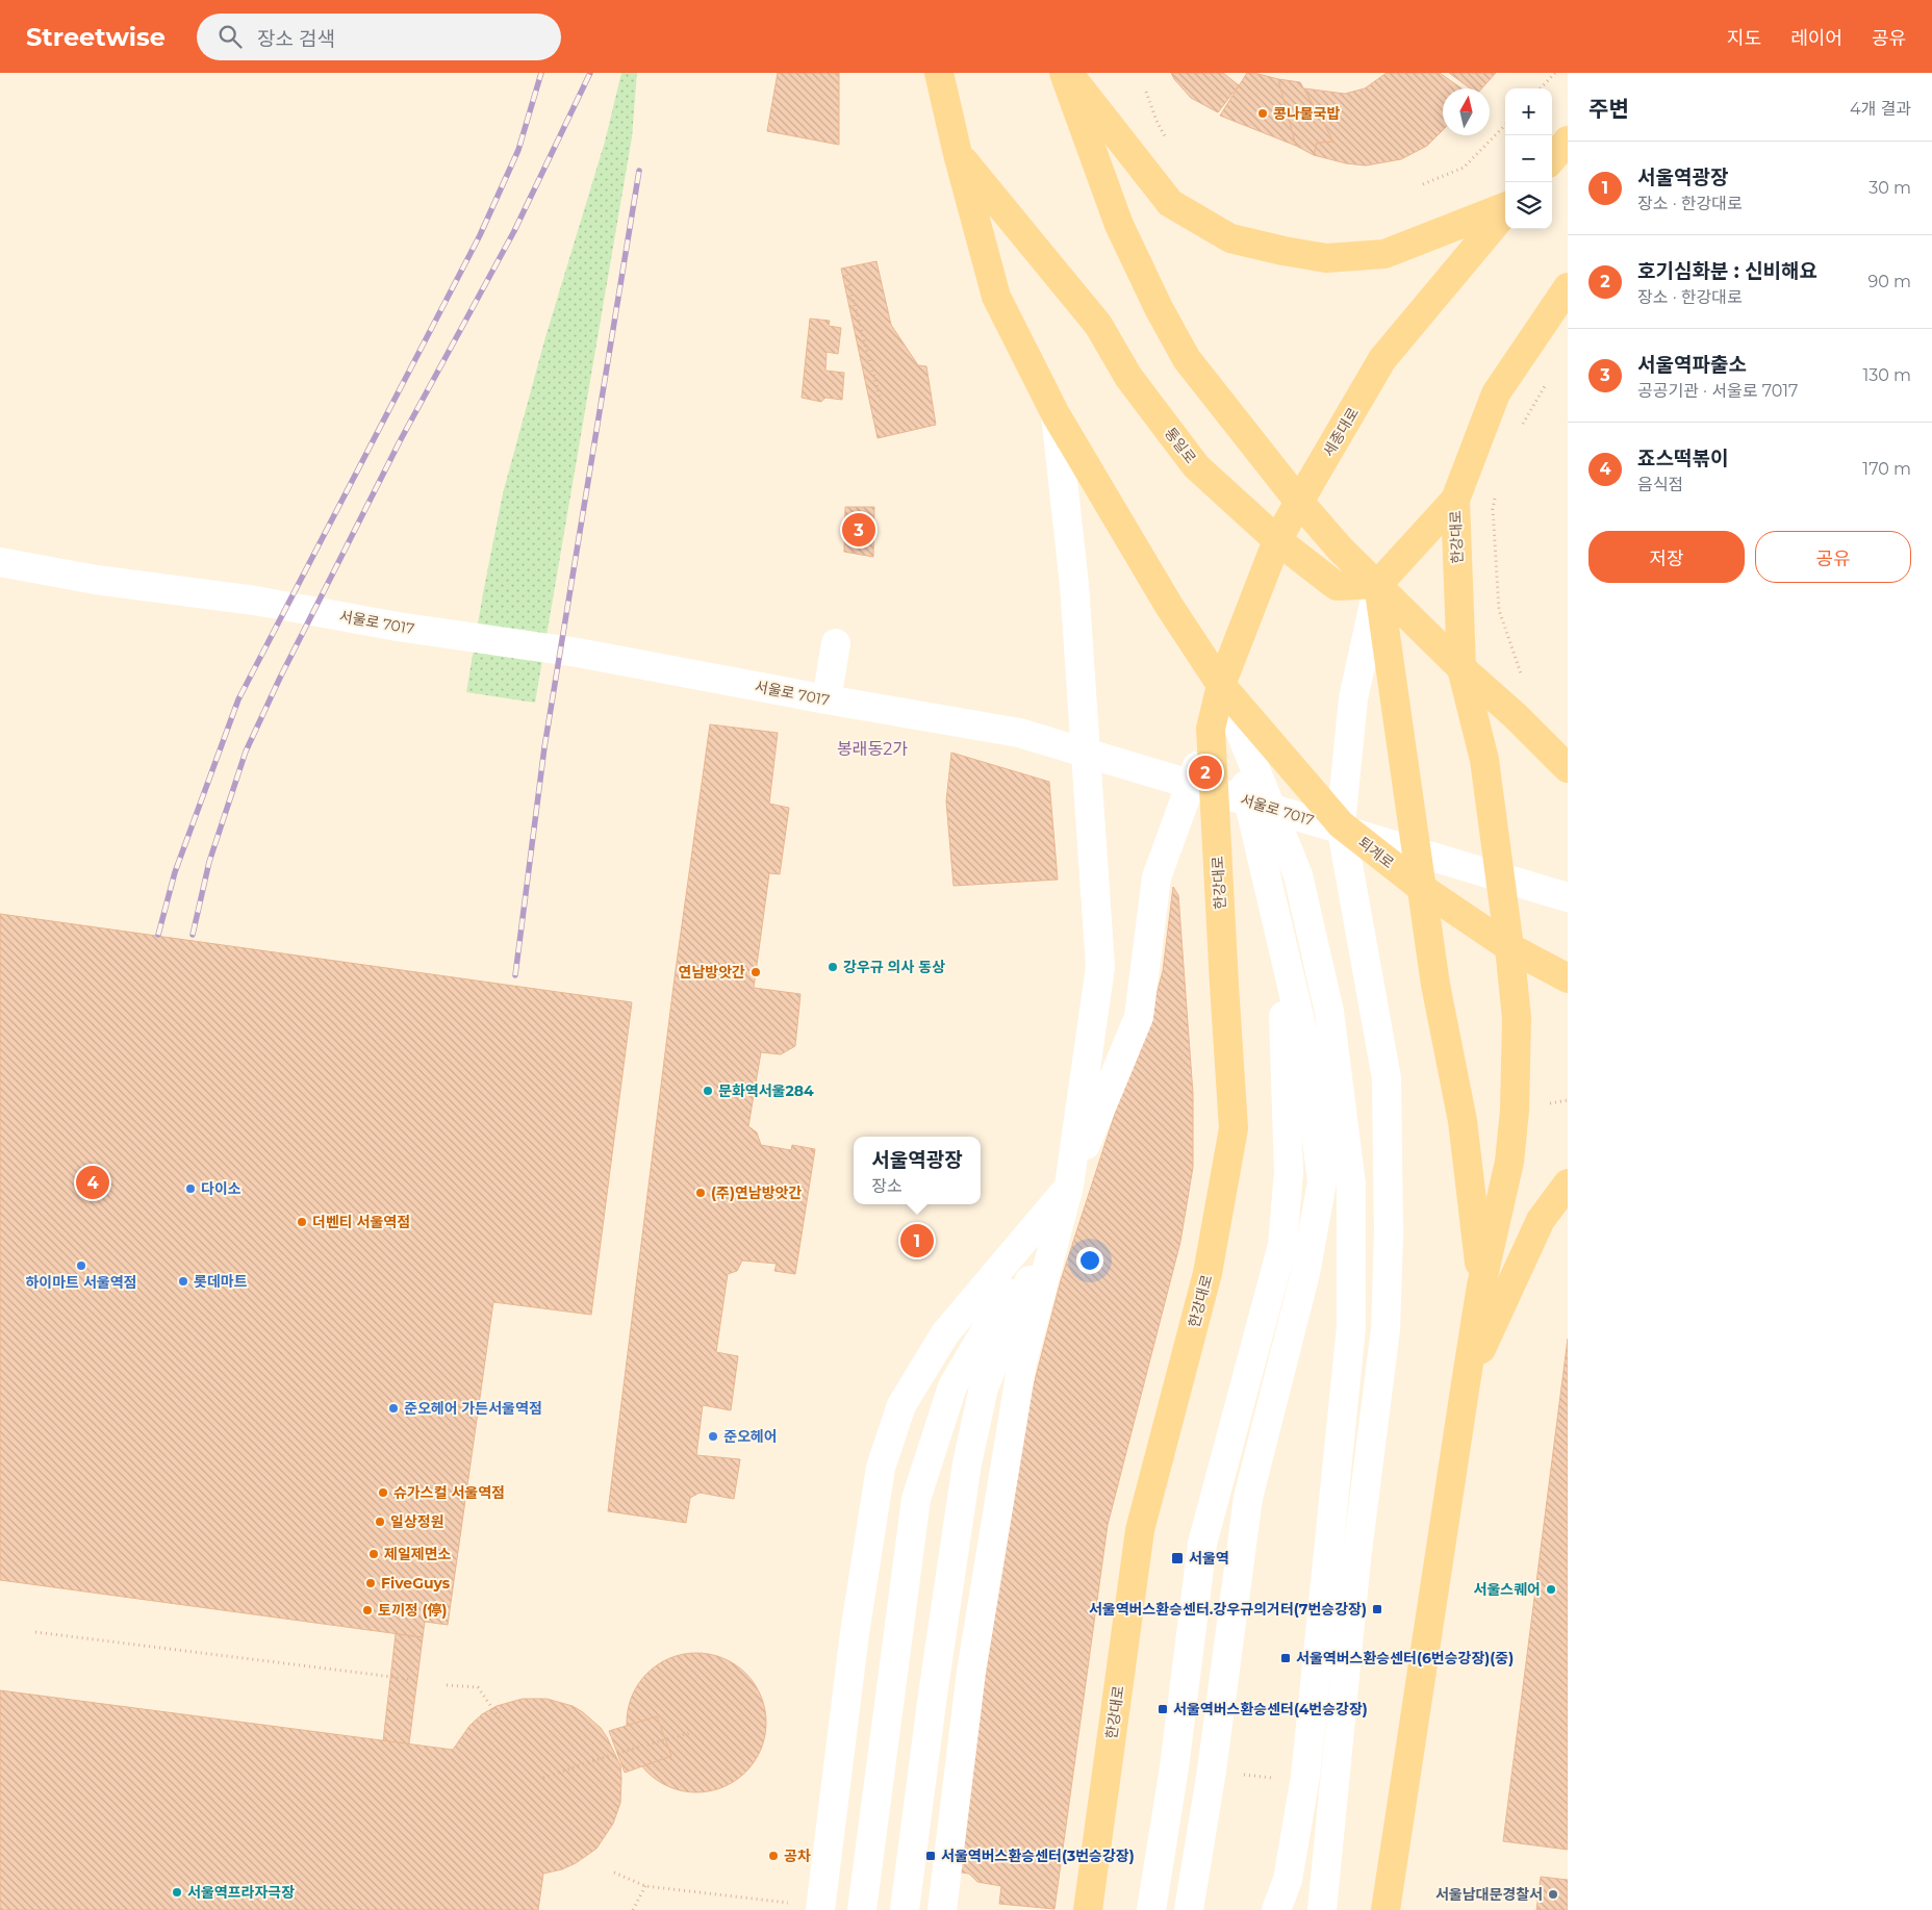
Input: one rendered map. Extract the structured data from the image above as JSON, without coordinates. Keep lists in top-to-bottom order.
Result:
{
  "streets": {
    "main road": [
      "세종대로",
      "통일로",
      "한강대로",
      "퇴계로"
    ],
    "street": ["서울로 7017"]
  },
  "crossings": [
    ["세종대로", "통일로"],
    ["세종대로", "한강대로"],
    ["세종대로", "퇴계로"],
    ["통일로", "한강대로"],
    ["통일로", "퇴계로"],
    ["한강대로", "퇴계로"]
  ],
  "districts": ["봉래동2가"],
  "places": {
    "other": [
      "콩나물국밥",
      "강우규 의사 동상",
      "연남방앗간",
      "문화역서울284",
      "다이소",
      "(주)연남방앗간",
      "더벤티 서울역점",
      "하이마트 서울역점",
      "롯데마트",
      "준오헤어 가든서울역점",
      "준오헤어",
      "슈가스컬 서울역점",
      "일상정원",
      "제일제면소",
      "FiveGuys",
      "서울스퀘어",
      "토끼정 (停)",
      "공차",
      "서울역프라자극장",
      "서울남대문경찰서"
    ],
    "transit": [
      "서울역",
      "서울역버스환승센터.강우규의거터(7번승강장)",
      "서울역버스환승센터(6번승강장)(중)",
      "서울역버스환승센터(4번승강장)",
      "서울역버스환승센터(3번승강장)"
    ]
  },
  "north": "top",
  "page": {
    "header": "Streetwise",
    "search": "장소 검색",
    "nav": ["지도", "레이어", "공유"],
    "heading": ["주변", "4개 결과"],
    "map_buttons": ["+", "−"],
    "list": [
      {
        "mark": "1",
        "name": "서울역광장",
        "note": "장소 · 한강대로",
        "value": "30 m"
      },
      {
        "mark": "2",
        "name": "호기심화분 : 신비해요",
        "note": "장소 · 한강대로",
        "value": "90 m"
      },
      {
        "mark": "3",
        "name": "서울역파출소",
        "note": "공공기관 · 서울로 7017",
        "value": "130 m"
      },
      {
        "mark": "4",
        "name": "죠스떡볶이",
        "note": "음식점",
        "value": "170 m"
      }
    ],
    "pins": [
      "3",
      "2",
      "4",
      "1"
    ],
    "buttons": ["저장", "공유"],
    "popup": ["서울역광장", "장소"]
  }
}
